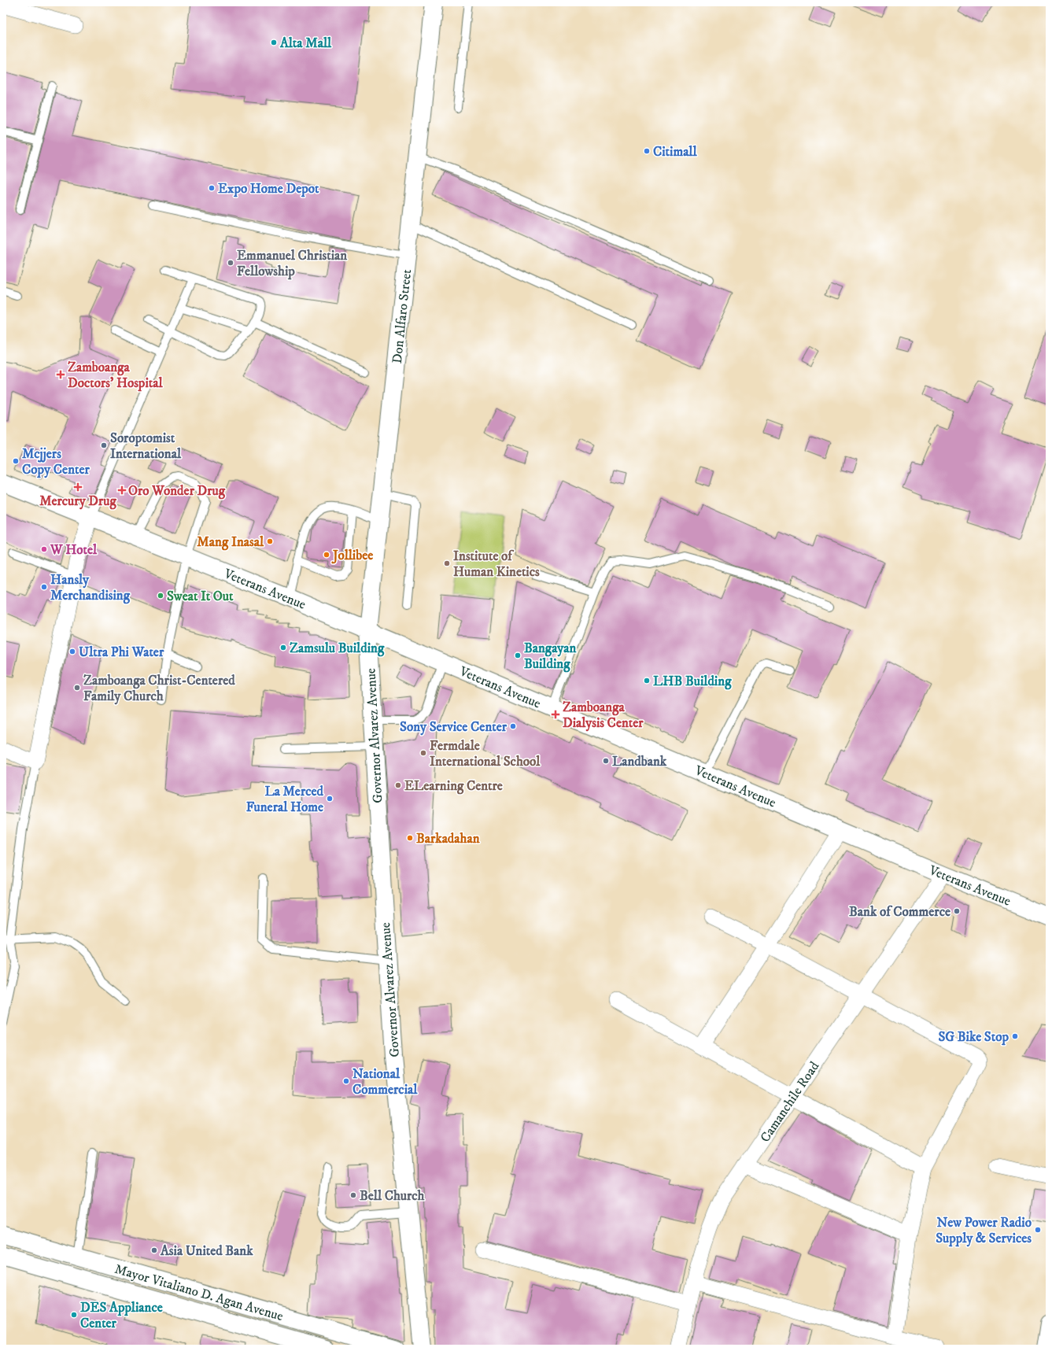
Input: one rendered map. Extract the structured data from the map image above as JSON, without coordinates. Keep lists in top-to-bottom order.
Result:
{
  "streets": {
    "main road": [
      "Don Alfaro Street",
      "Veterans Avenue",
      "Governor Alvarez Avenue",
      "Mayor Vitaliano D. Agan Avenue"
    ],
    "street": ["Camanchile Road"]
  },
  "crossings": [
    ["Don Alfaro Street", "Veterans Avenue"],
    ["Don Alfaro Street", "Governor Alvarez Avenue"],
    ["Veterans Avenue", "Governor Alvarez Avenue"],
    ["Veterans Avenue", "Camanchile Road"]
  ],
  "places": {
    "other": [
      "Alta Mall",
      "Citimall",
      "Expo Home Depot",
      "Emmanuel Christian Fellowship",
      "Soroptomist International",
      "Mcjjers Copy Center",
      "Mang Inasal",
      "W Hotel",
      "Jollibee",
      "Institute of Human Kinetics",
      "Hansly Merchandising",
      "Sweat It Out",
      "Zamsulu Building",
      "Ultra Phi Water",
      "Bangayan Building",
      "LHB Building",
      "Zamboanga Christ-Centered Family Church",
      "Sony Service Center",
      "Fermdale International School",
      "Landbank",
      "ELearning Centre",
      "La Merced Funeral Home",
      "Barkadahan",
      "Bank of Commerce",
      "SG Bike Stop",
      "National Commercial",
      "Bell Church",
      "New Power Radio Supply & Services",
      "Asia United Bank",
      "DES Appliance Center"
    ],
    "health": [
      "Zamboanga Doctors' Hospital",
      "Mercury Drug",
      "Oro Wonder Drug",
      "Zamboanga Dialysis Center"
    ]
  }
}
